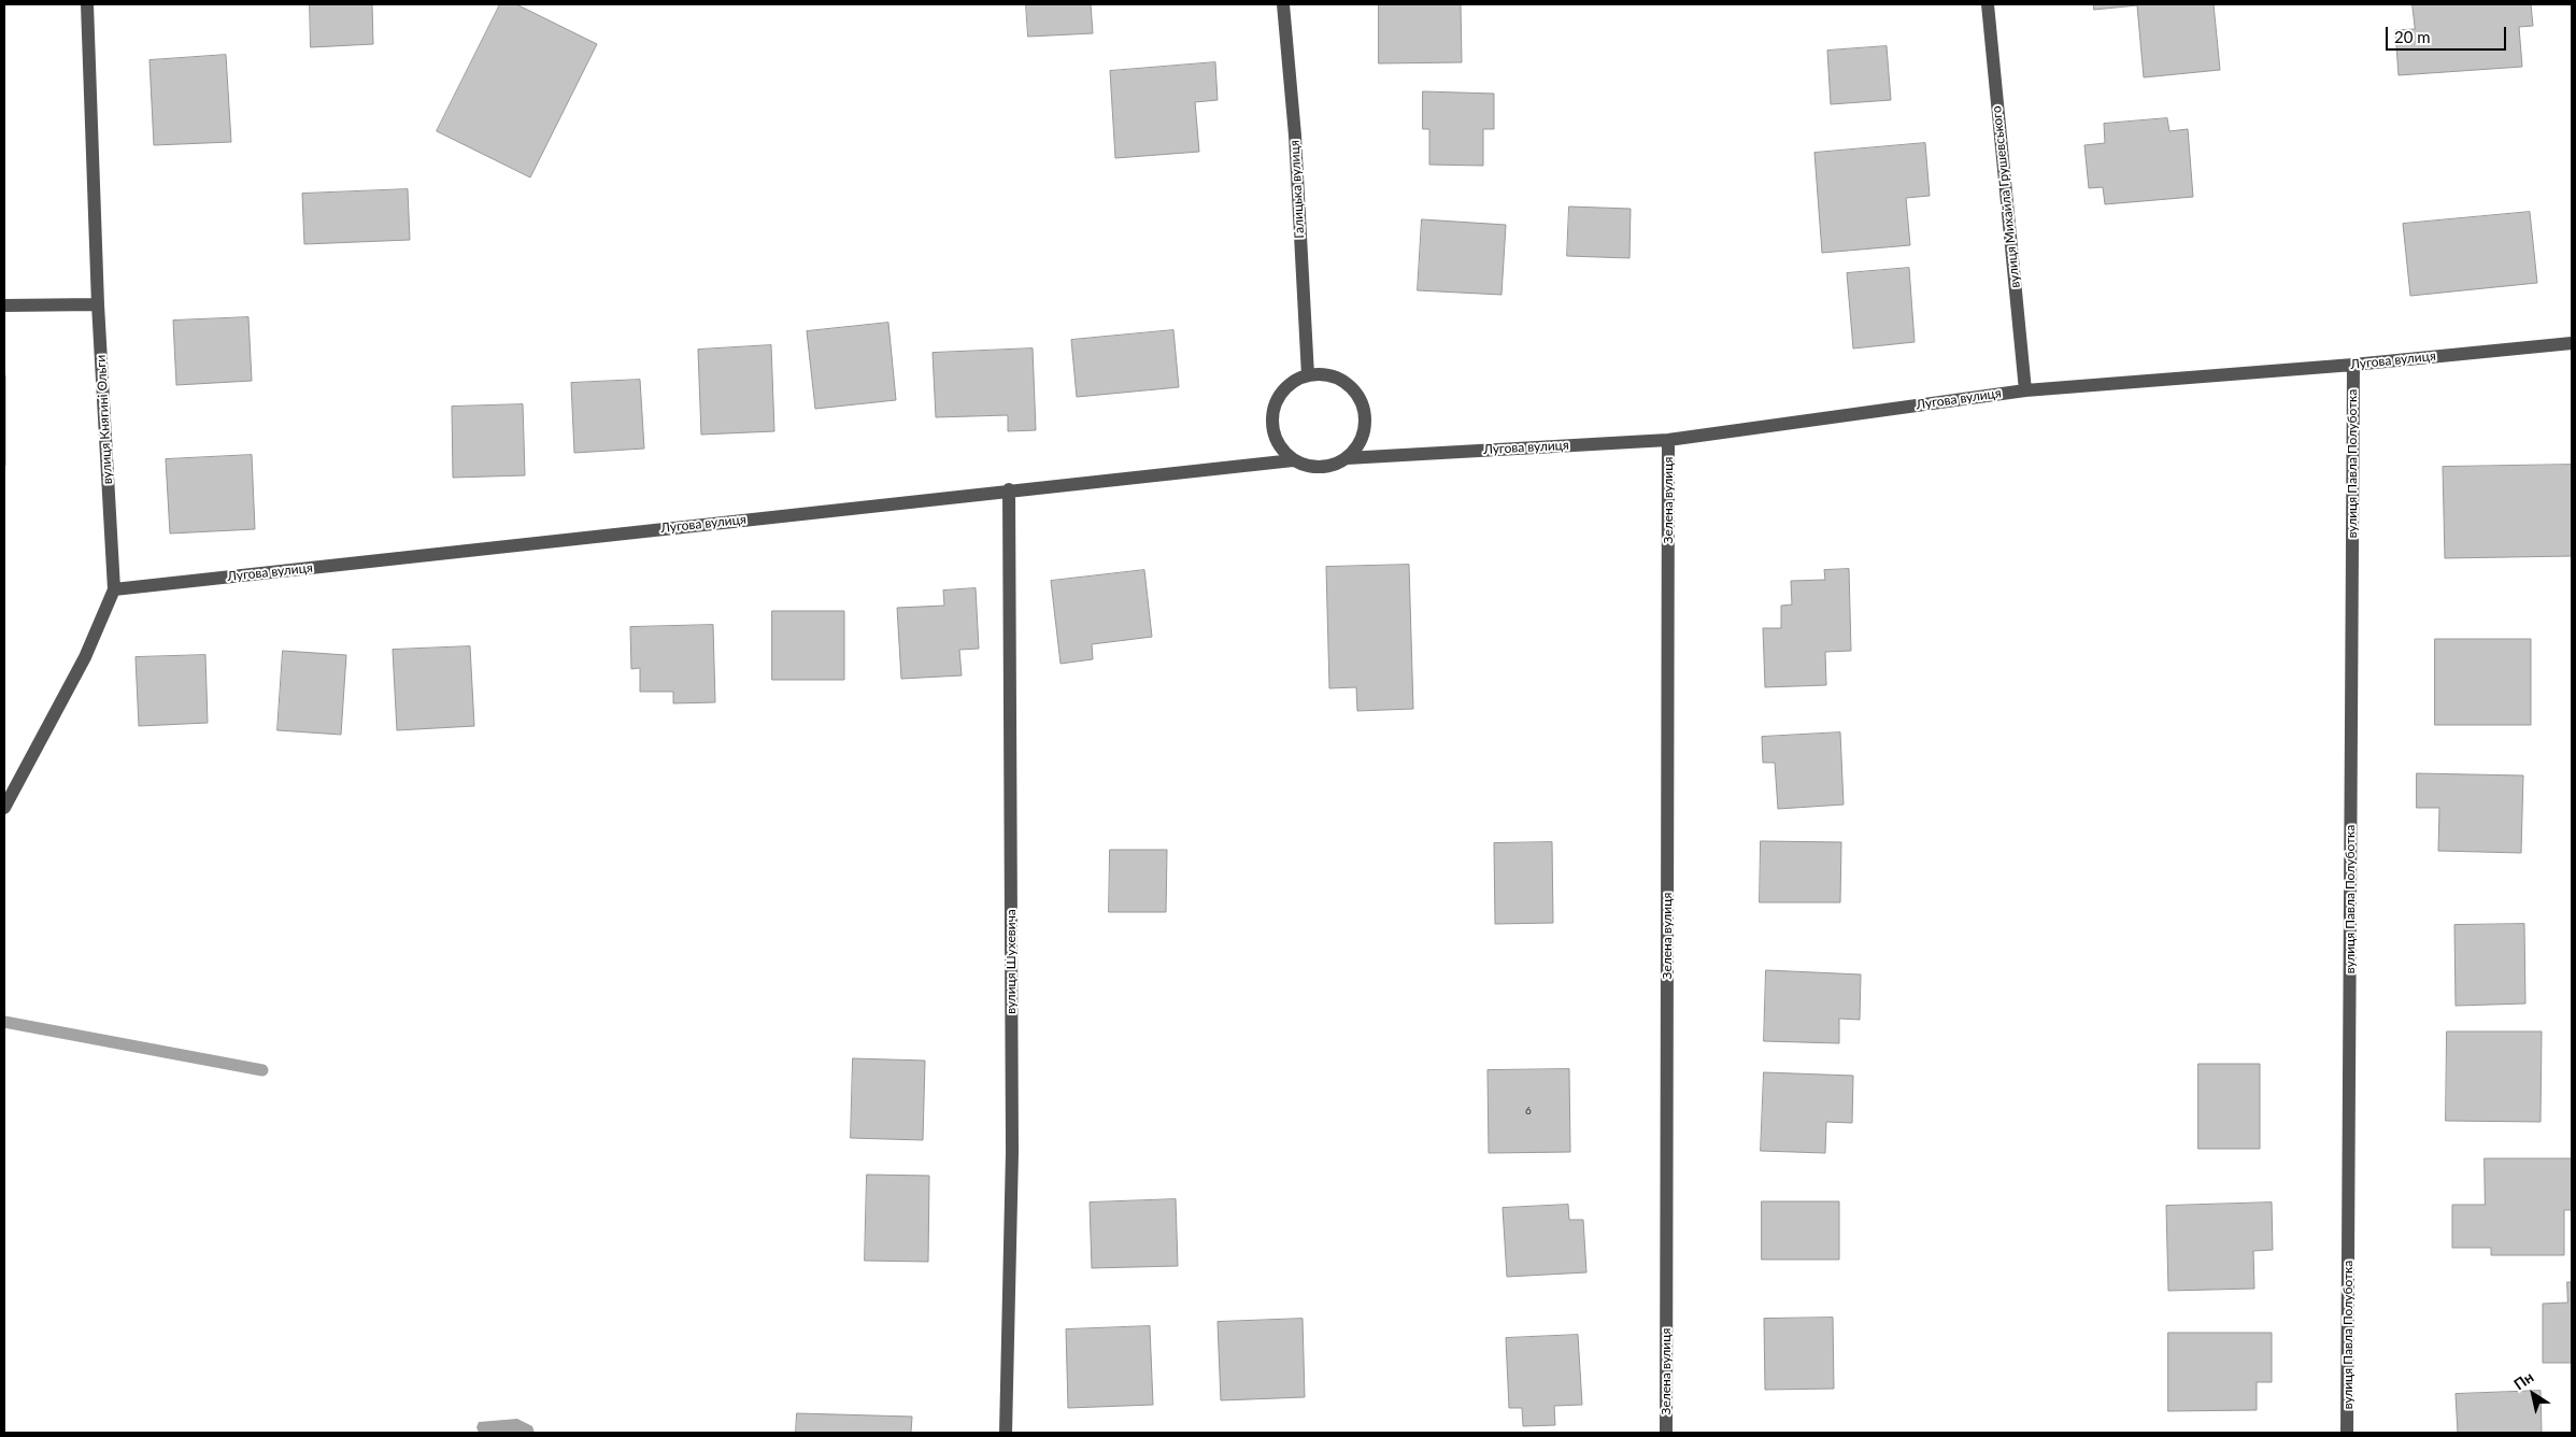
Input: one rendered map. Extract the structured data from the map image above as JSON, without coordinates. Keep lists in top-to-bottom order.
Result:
{
  "streets": {
    "street": [
      "Галицька вулиця",
      "вулиця Михайла Грушевського",
      "Лугова вулиця",
      "вулиця Княгині Ольги",
      "вулиця Павла Полуботка",
      "Зелена вулиця",
      "вулиця Шухевича"
    ]
  },
  "crossings": [
    ["Галицька вулиця", "Лугова вулиця"],
    ["вулиця Михайла Грушевського", "Лугова вулиця"],
    ["Лугова вулиця", "вулиця Княгині Ольги"],
    ["Лугова вулиця", "вулиця Павла Полуботка"],
    ["Лугова вулиця", "Зелена вулиця"],
    ["Лугова вулиця", "вулиця Шухевича"]
  ],
  "house_numbers": ["6"],
  "scale_bar": "20 m",
  "north": "top left"
}
